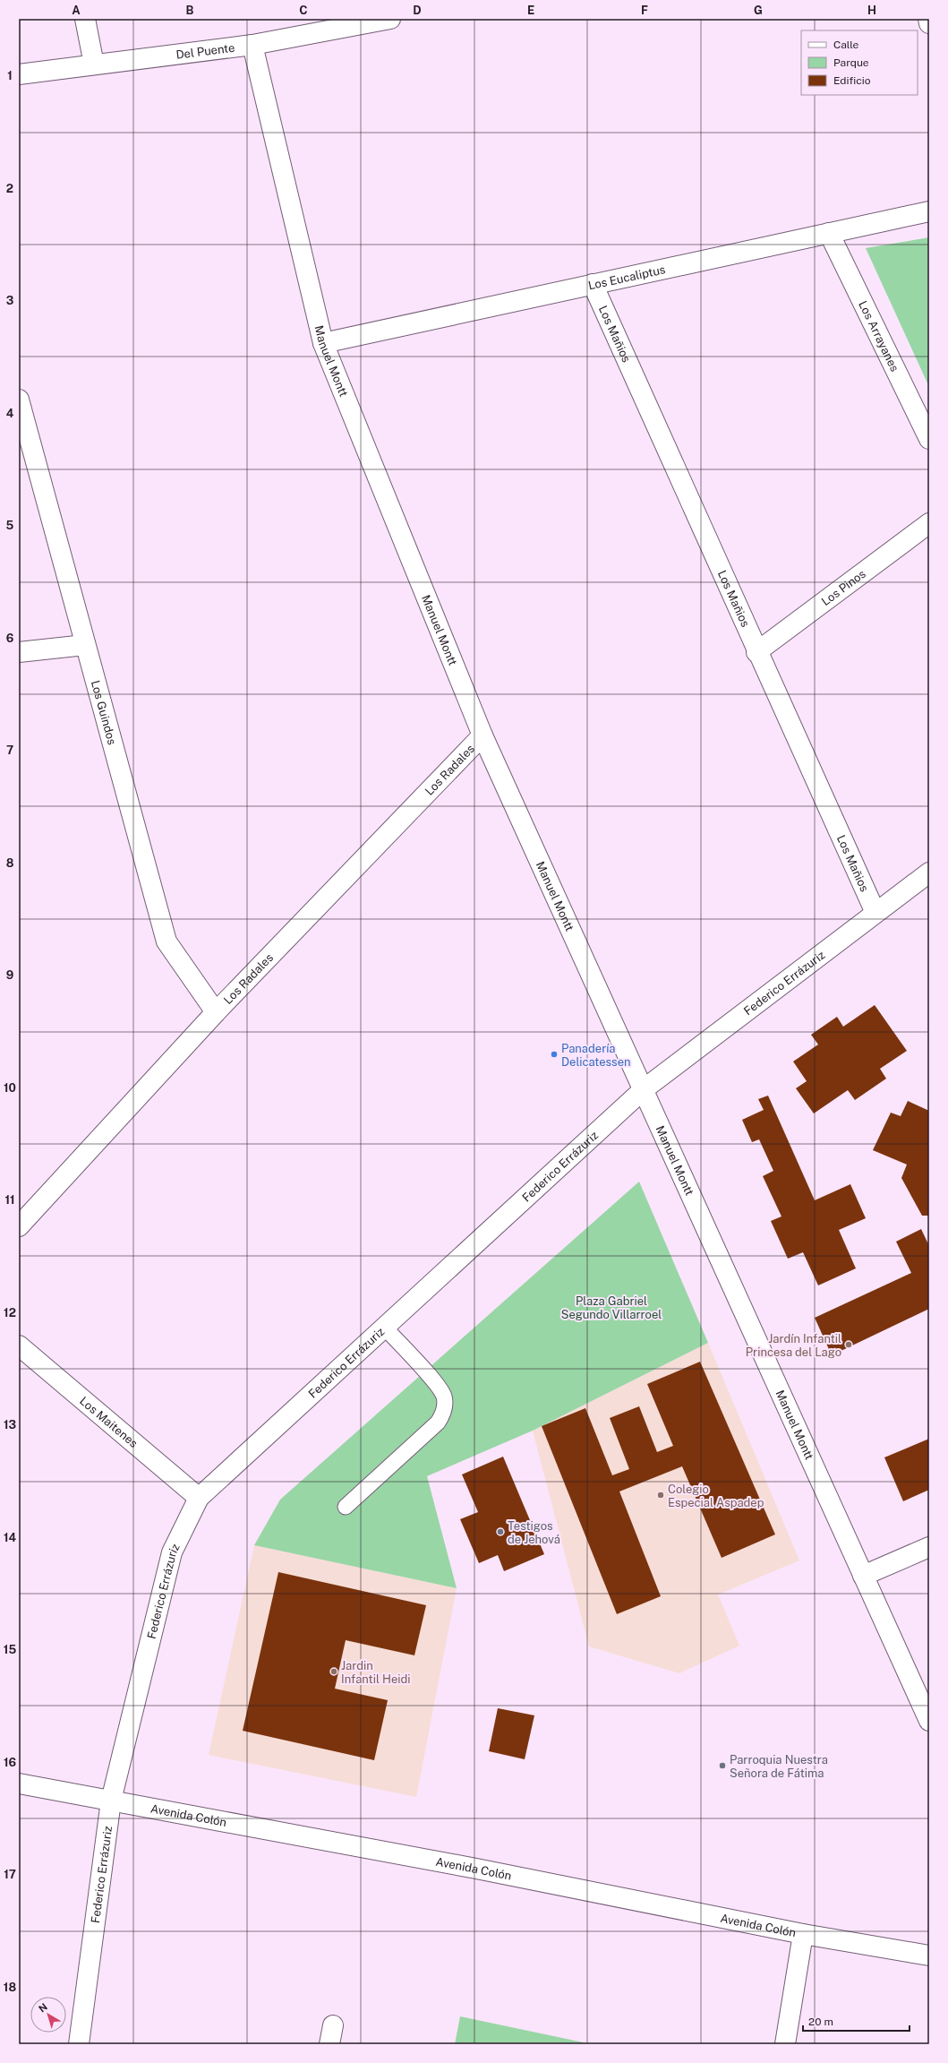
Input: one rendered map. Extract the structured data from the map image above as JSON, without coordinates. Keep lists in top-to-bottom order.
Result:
{
  "streets": {
    "street": [
      "Del Puente",
      "Los Eucaliptus",
      "Los Mañios",
      "Los Arrayanes",
      "Manuel Montt",
      "Los Pinos",
      "Los Guindos",
      "Los Radales",
      "Federico Errázuriz",
      "Los Maitenes",
      "Avenida Colón"
    ]
  },
  "crossings": [
    ["Del Puente", "Manuel Montt"],
    ["Los Eucaliptus", "Los Mañios"],
    ["Los Eucaliptus", "Los Arrayanes"],
    ["Los Eucaliptus", "Manuel Montt"],
    ["Los Mañios", "Los Pinos"],
    ["Los Mañios", "Federico Errázuriz"],
    ["Manuel Montt", "Los Radales"],
    ["Manuel Montt", "Federico Errázuriz"],
    ["Los Guindos", "Los Radales"],
    ["Federico Errázuriz", "Los Maitenes"],
    ["Federico Errázuriz", "Avenida Colón"]
  ],
  "parks": ["Plaza Gabriel Segundo Villarroel"],
  "places": [
    "Panadería Delicatessen",
    "Jardín Infantil Princesa del Lago",
    "Colegio Especial Aspadep",
    "Testigos de Jehová",
    "Jardin Infantil Heidi",
    "Parroquia Nuestra Señora de Fátima"
  ],
  "legend": ["Calle", "Parque", "Edificio"],
  "scale_bar": "20 m",
  "north": "top left",
  "grid": {
    "columns": [
      "A",
      "B",
      "C",
      "D",
      "E",
      "F",
      "G",
      "H"
    ],
    "rows": [
      "1",
      "2",
      "3",
      "4",
      "5",
      "6",
      "7",
      "8",
      "9",
      "10",
      "11",
      "12",
      "13",
      "14",
      "15",
      "16",
      "17",
      "18"
    ]
  }
}
